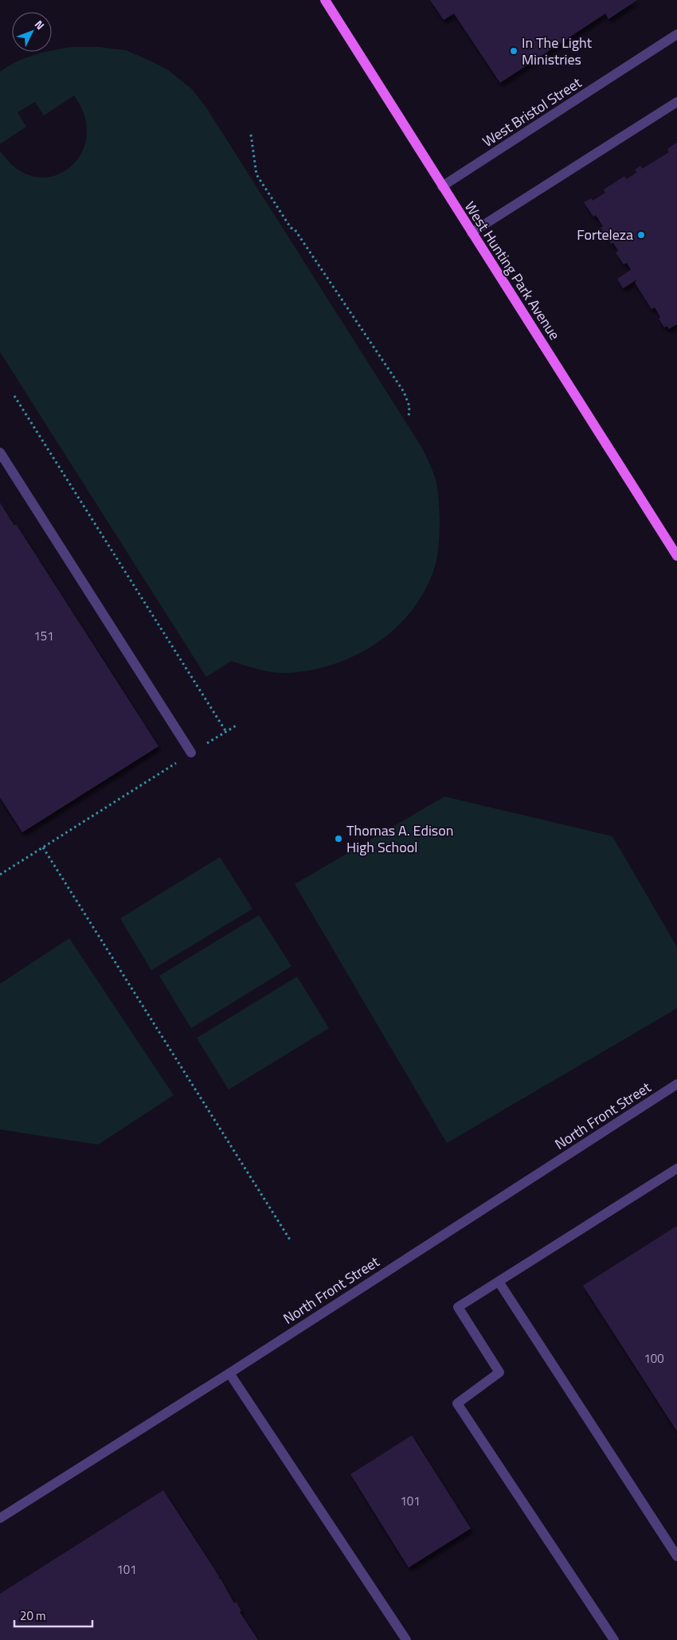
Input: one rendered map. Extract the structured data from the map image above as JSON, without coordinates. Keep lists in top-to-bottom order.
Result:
{
  "streets": {
    "main road": ["West Hunting Park Avenue"],
    "street": ["West Bristol Street", "North Front Street"]
  },
  "crossings": [
    ["West Bristol Street", "West Hunting Park Avenue"]
  ],
  "places": ["In The Light Ministries", "Forteleza", "Thomas A. Edison High School"],
  "house_numbers": [
    "151",
    "100",
    "101",
    "101"
  ],
  "scale_bar": "20 m",
  "north": "top right"
}
